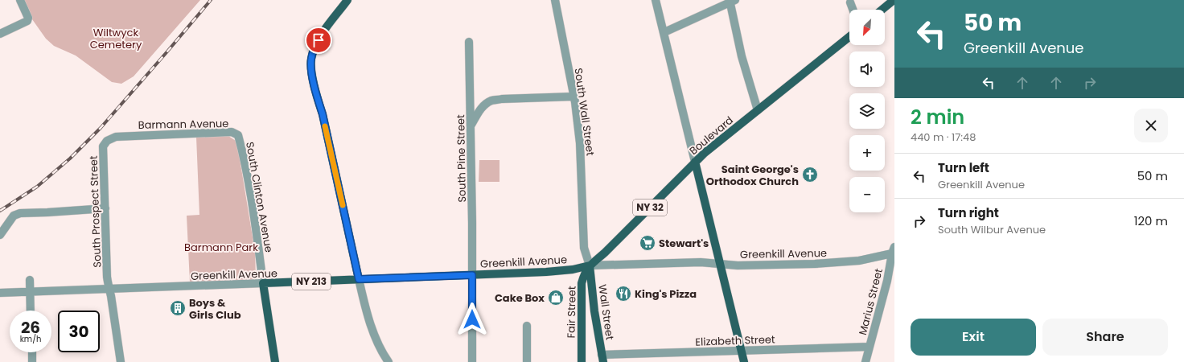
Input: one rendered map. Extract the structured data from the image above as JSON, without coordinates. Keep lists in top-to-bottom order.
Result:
{
  "streets": {
    "main road": [
      "Boulevard",
      "NY 32",
      "Greenkill Avenue",
      "NY 213",
      "Fair Street",
      "Wall Street"
    ],
    "street": [
      "South Wall Street",
      "Barmann Avenue",
      "South Pine Street",
      "South Clinton Avenue",
      "South Prospect Street",
      "Marius Street",
      "Elizabeth Street"
    ]
  },
  "crossings": [
    ["South Wall Street", "Boulevard"],
    ["South Wall Street", "Greenkill Avenue"],
    ["South Wall Street", "Fair Street"],
    ["South Wall Street", "Wall Street"],
    ["Barmann Avenue", "South Clinton Avenue"],
    ["Barmann Avenue", "South Prospect Street"],
    ["Boulevard", "Greenkill Avenue"],
    ["Boulevard", "Fair Street"],
    ["Boulevard", "Wall Street"],
    ["South Pine Street", "Greenkill Avenue"],
    ["South Clinton Avenue", "Greenkill Avenue"],
    ["South Prospect Street", "Greenkill Avenue"],
    ["Greenkill Avenue", "Marius Street"],
    ["Greenkill Avenue", "Fair Street"],
    ["Greenkill Avenue", "Wall Street"],
    ["Marius Street", "Elizabeth Street"],
    ["Fair Street", "Wall Street"],
    ["Wall Street", "Elizabeth Street"]
  ],
  "parks": ["Wiltwyck Cemetery", "Barmann Park"],
  "places": {
    "church": ["Saint George's Orthodox Church"],
    "supermarket": ["Stewart's"],
    "restaurant": ["King's Pizza"],
    "shop": ["Cake Box"],
    "building": ["Boys & Girls Club"]
  },
  "north": "bottom left",
  "page": {
    "turn": ["50 m", "Greenkill Avenue"],
    "map_buttons": ["+", "−"],
    "heading": ["2 min", "440 m · 17:48"],
    "list": [
      {
        "name": "Turn left",
        "note": "Greenkill Avenue",
        "value": "50 m"
      },
      {
        "name": "Turn right",
        "note": "South Wilbur Avenue",
        "value": "120 m"
      }
    ],
    "speed": "26 km/h",
    "limit": "30",
    "buttons": ["Exit", "Share"]
  }
}
